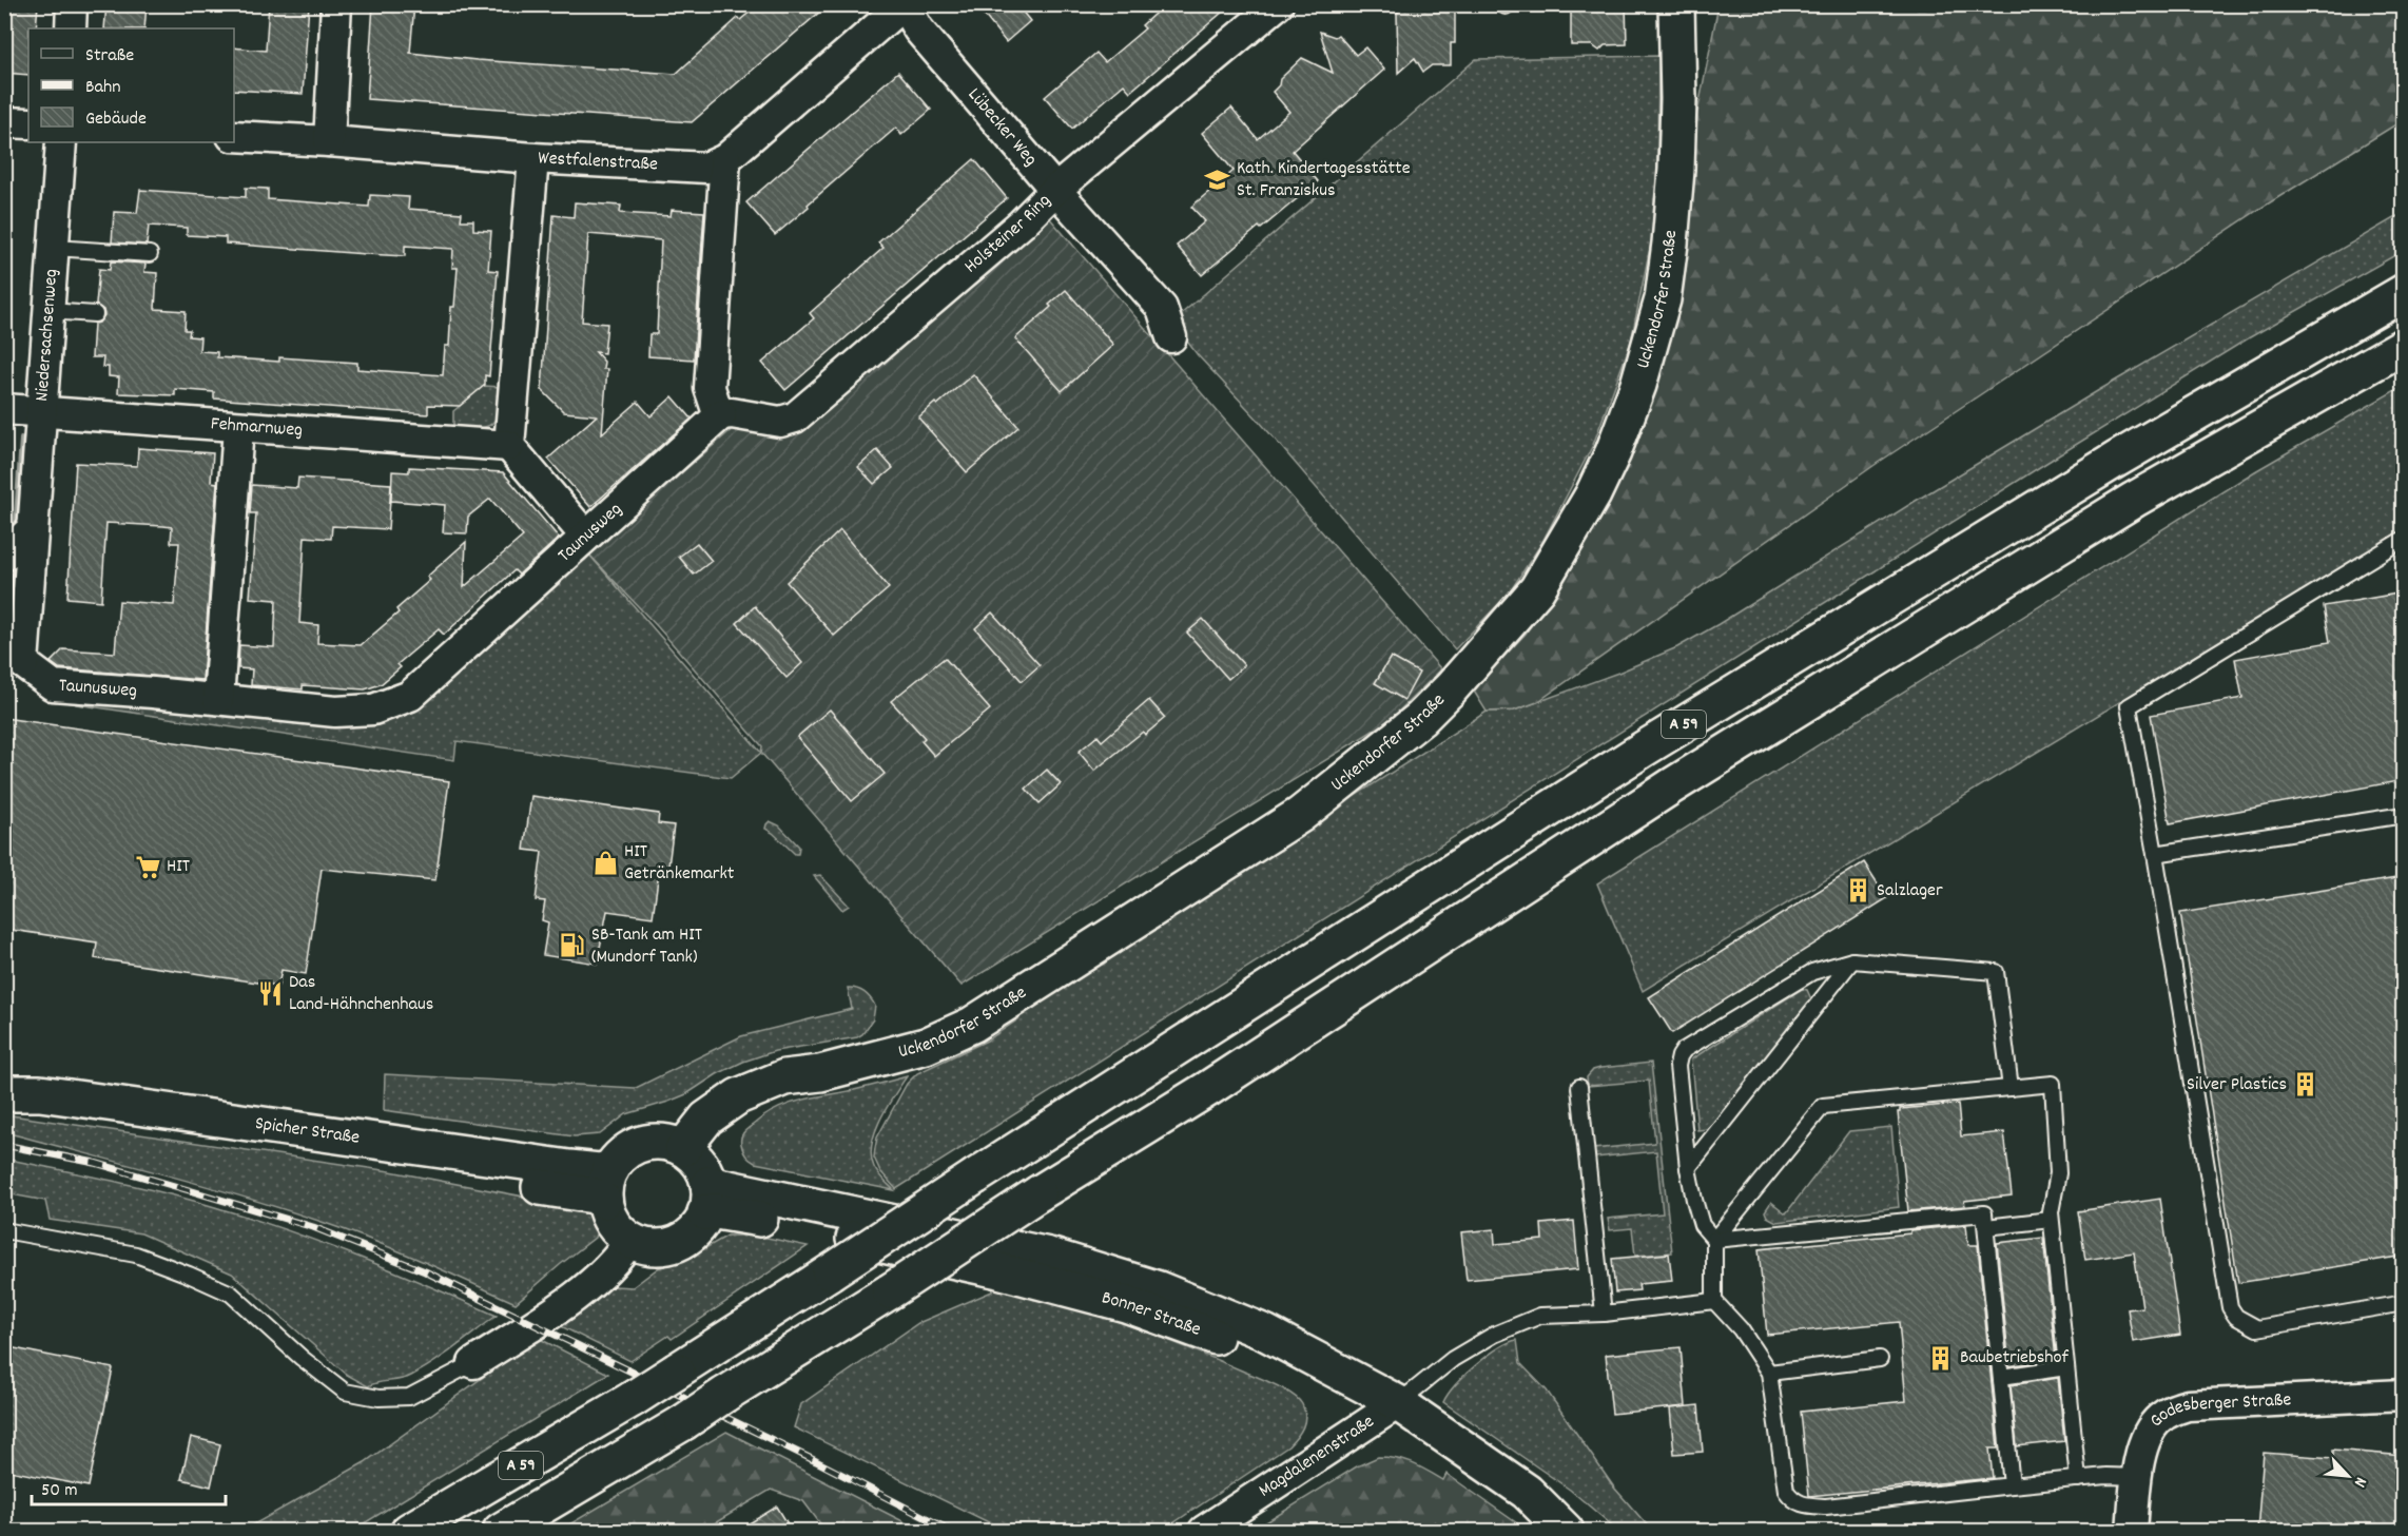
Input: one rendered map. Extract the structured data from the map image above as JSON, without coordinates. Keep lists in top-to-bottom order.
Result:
{
  "streets": {
    "main road": [
      "Uckendorfer Straße",
      "A 59",
      "Spicher Straße",
      "Bonner Straße"
    ],
    "street": [
      "Lübecker Weg",
      "Westfalenstraße",
      "Holsteiner Ring",
      "Niedersachsenweg",
      "Fehmarnweg",
      "Taunusweg",
      "Godesberger Straße",
      "Magdalenenstraße"
    ]
  },
  "crossings": [
    ["Lübecker Weg", "Westfalenstraße"],
    ["Lübecker Weg", "Holsteiner Ring"],
    ["Holsteiner Ring", "Taunusweg"],
    ["Uckendorfer Straße", "Spicher Straße"],
    ["Uckendorfer Straße", "Bonner Straße"],
    ["Niedersachsenweg", "Fehmarnweg"],
    ["Niedersachsenweg", "Taunusweg"],
    ["Spicher Straße", "Bonner Straße"],
    ["Bonner Straße", "Magdalenenstraße"]
  ],
  "places": {
    "school or university": ["Kath. Kindertagesstätte St. Franziskus"],
    "shop": ["HIT Getränkemarkt"],
    "supermarket": ["HIT"],
    "building": ["Salzlager", "Silver Plastics", "Baubetriebshof"],
    "fuel station": ["SB-Tank am HIT (Mundorf Tank)"],
    "restaurant": ["Das Land-Hähnchenhaus"]
  },
  "legend": ["Straße", "Bahn", "Gebäude"],
  "scale_bar": "50 m",
  "north": "bottom right"
}
